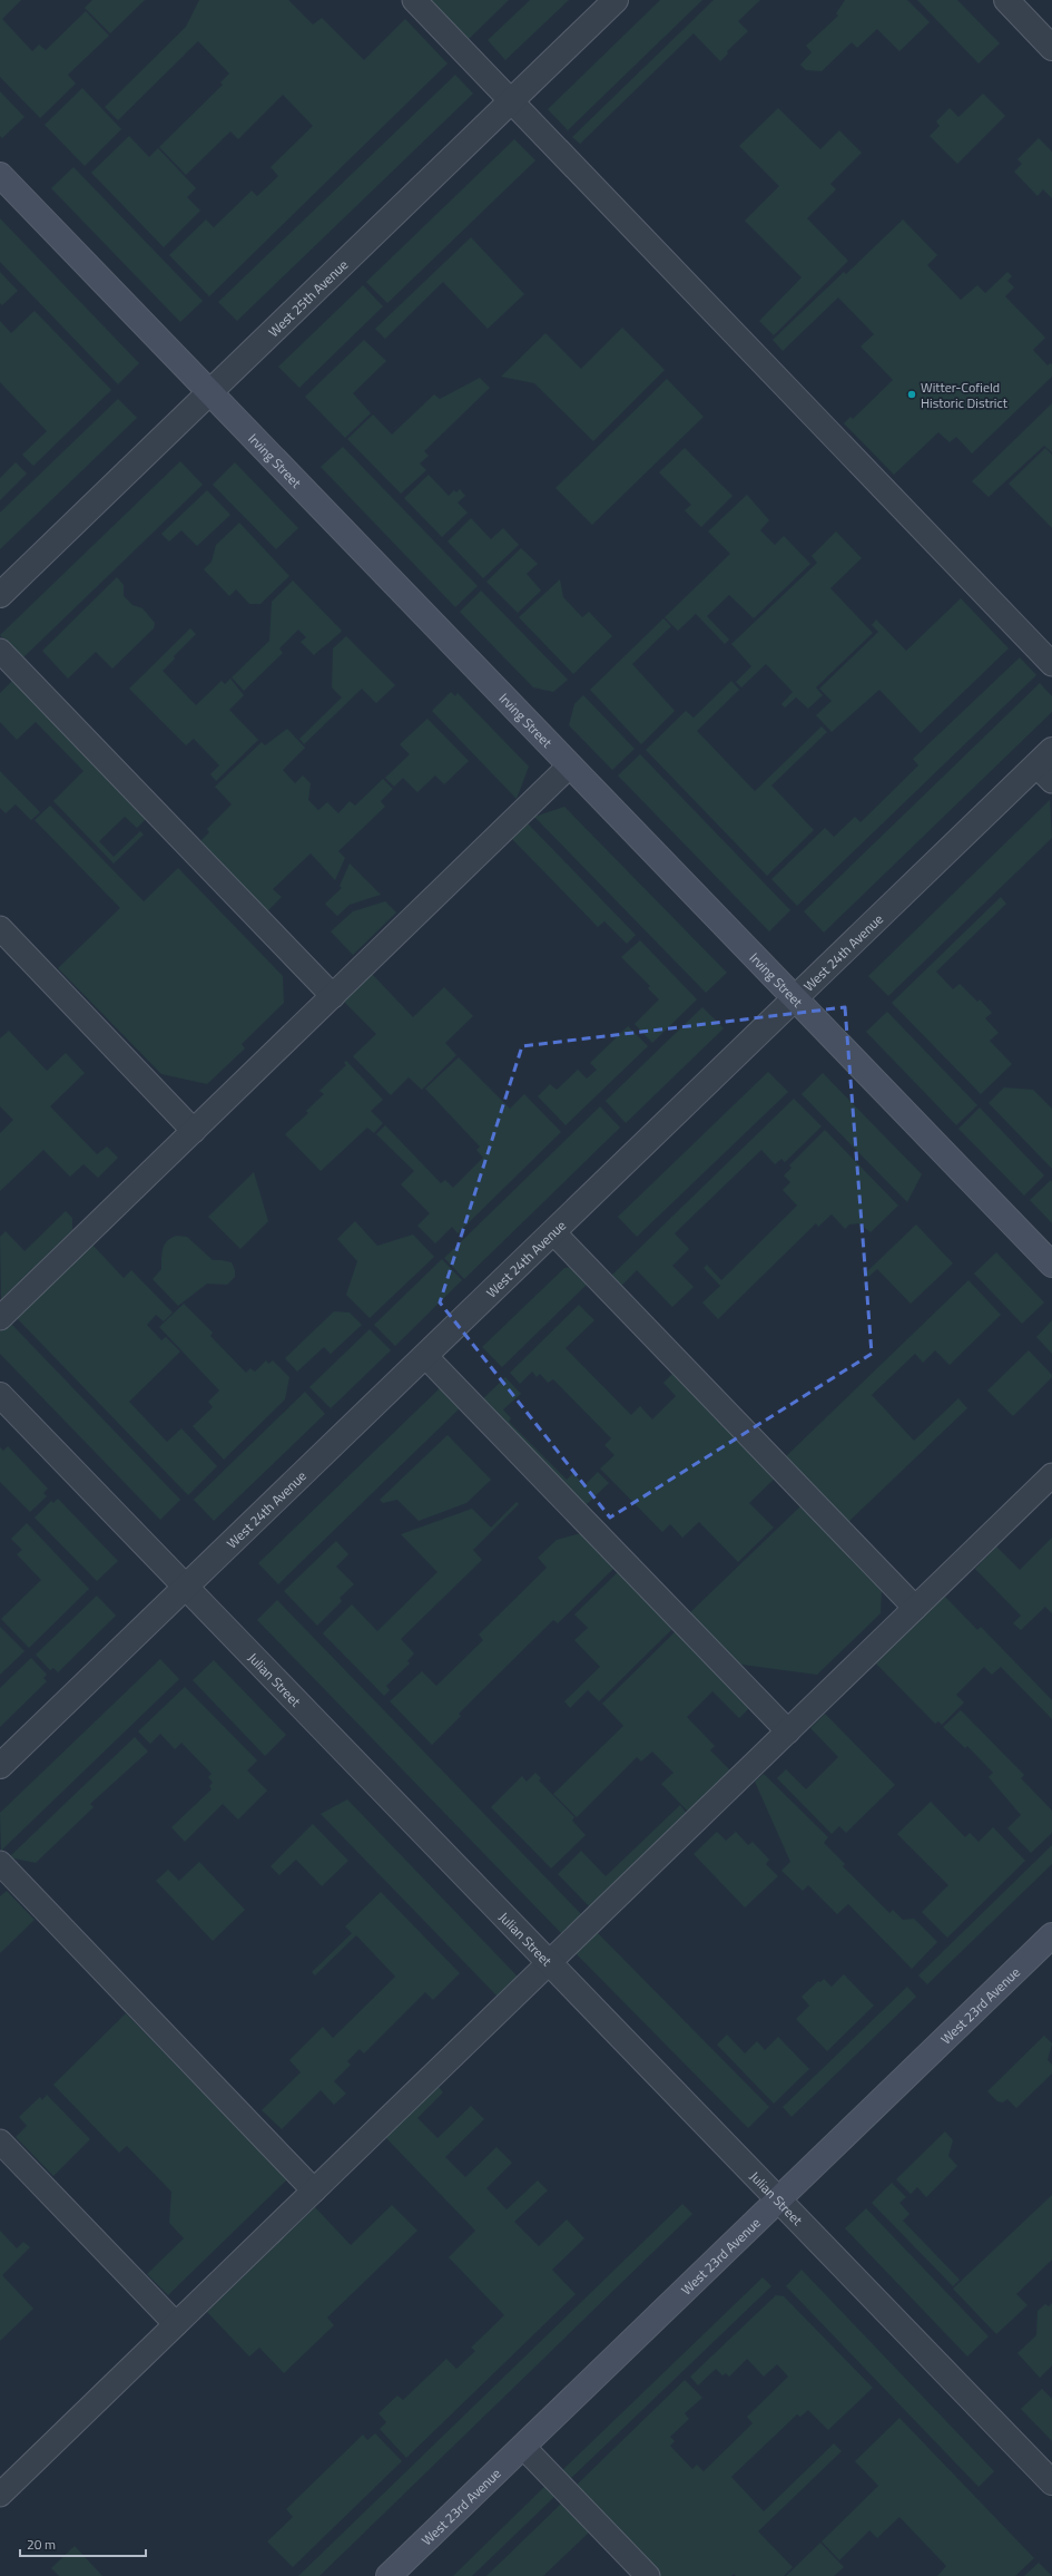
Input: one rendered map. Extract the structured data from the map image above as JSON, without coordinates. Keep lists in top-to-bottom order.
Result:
{
  "streets": {
    "street": [
      "West 25th Avenue",
      "Irving Street",
      "West 24th Avenue",
      "Julian Street",
      "West 23rd Avenue"
    ]
  },
  "crossings": [
    ["West 25th Avenue", "Irving Street"],
    ["Irving Street", "West 24th Avenue"],
    ["West 24th Avenue", "Julian Street"],
    ["Julian Street", "West 23rd Avenue"]
  ],
  "places": ["Witter-Cofield Historic District"],
  "scale_bar": "20 m"
}
